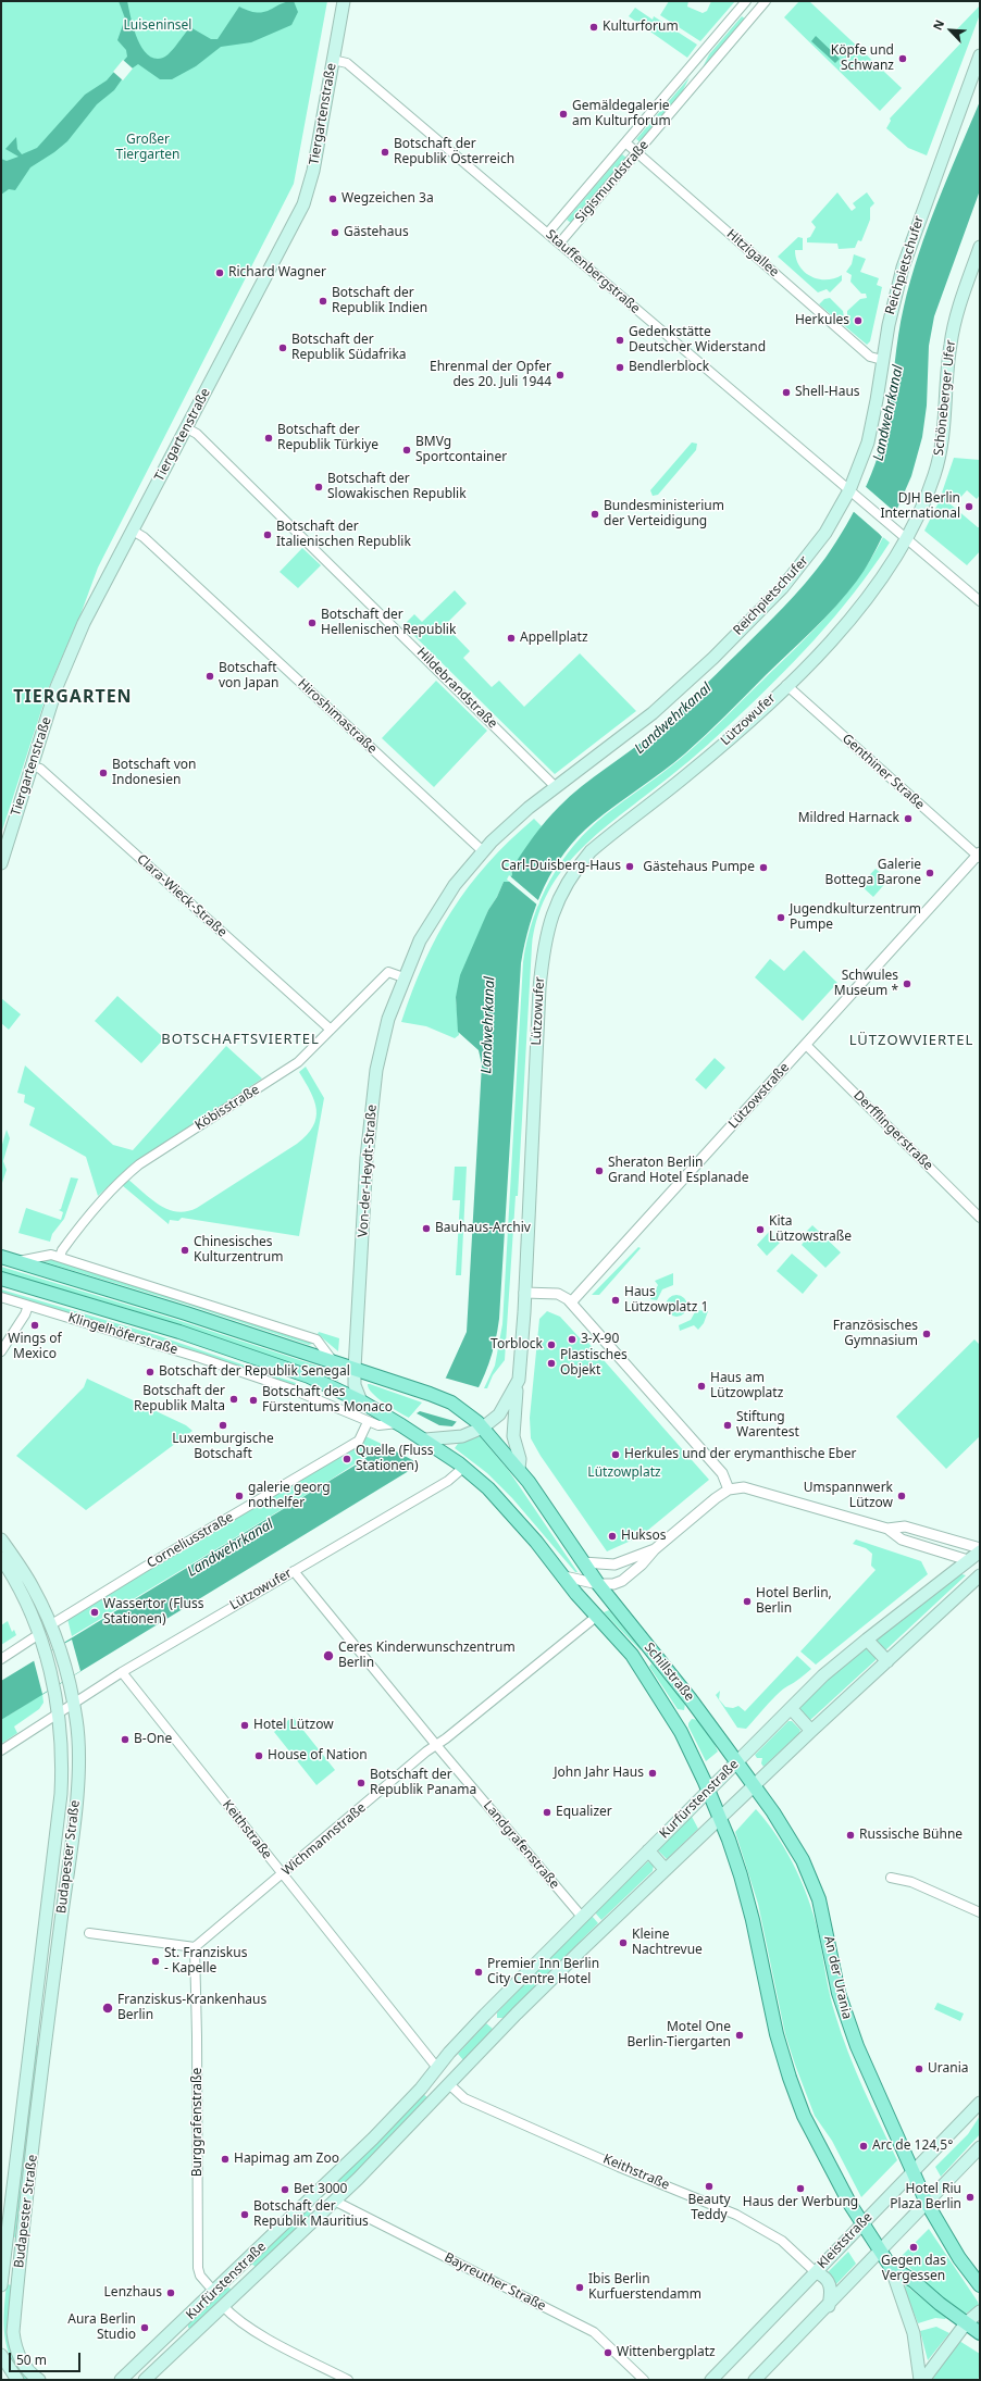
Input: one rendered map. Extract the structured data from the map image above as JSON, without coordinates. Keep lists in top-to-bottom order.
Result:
{
  "streets": {
    "main road": [
      "Tiergartenstraße",
      "Reichpietschufer",
      "Schöneberger Ufer",
      "Lützowufer",
      "Von-der-Heydt-Straße",
      "Klingelhöferstraße",
      "Schillstraße",
      "Kurfürstenstraße",
      "Budapester Straße",
      "An der Urania",
      "Kleiststraße"
    ],
    "street": [
      "Sigismundstraße",
      "Hitzigallee",
      "Stauffenbergstraße",
      "Hildebrandstraße",
      "Hiroshimastraße",
      "Genthiner Straße",
      "Clara-Wieck-Straße",
      "Lützowstraße",
      "Köbisstraße",
      "Derfflingerstraße",
      "Corneliusstraße",
      "Keithstraße",
      "Wichmannstraße",
      "Landgrafenstraße",
      "Burggrafenstraße",
      "Bayreuther Straße"
    ]
  },
  "crossings": [
    ["Tiergartenstraße", "Stauffenbergstraße"],
    ["Tiergartenstraße", "Hildebrandstraße"],
    ["Tiergartenstraße", "Hiroshimastraße"],
    ["Tiergartenstraße", "Clara-Wieck-Straße"],
    ["Sigismundstraße", "Hitzigallee"],
    ["Sigismundstraße", "Stauffenbergstraße"],
    ["Hitzigallee", "Reichpietschufer"],
    ["Reichpietschufer", "Stauffenbergstraße"],
    ["Reichpietschufer", "Hildebrandstraße"],
    ["Reichpietschufer", "Hiroshimastraße"],
    ["Reichpietschufer", "Köbisstraße"],
    ["Reichpietschufer", "Von-der-Heydt-Straße"],
    ["Stauffenbergstraße", "Schöneberger Ufer"],
    ["Schöneberger Ufer", "Lützowufer"],
    ["Schöneberger Ufer", "Genthiner Straße"],
    ["Lützowufer", "Genthiner Straße"],
    ["Lützowufer", "Keithstraße"],
    ["Lützowufer", "Landgrafenstraße"],
    ["Lützowufer", "Budapester Straße"],
    ["Genthiner Straße", "Lützowstraße"],
    ["Clara-Wieck-Straße", "Köbisstraße"],
    ["Lützowstraße", "Derfflingerstraße"],
    ["Köbisstraße", "Von-der-Heydt-Straße"],
    ["Klingelhöferstraße", "Corneliusstraße"],
    ["Corneliusstraße", "Budapester Straße"],
    ["Schillstraße", "Kurfürstenstraße"],
    ["Schillstraße", "Wichmannstraße"],
    ["Schillstraße", "An der Urania"],
    ["Kurfürstenstraße", "Keithstraße"],
    ["Kurfürstenstraße", "Landgrafenstraße"],
    ["Kurfürstenstraße", "An der Urania"],
    ["Kurfürstenstraße", "Burggrafenstraße"],
    ["Kurfürstenstraße", "Bayreuther Straße"],
    ["Keithstraße", "Wichmannstraße"],
    ["Keithstraße", "Kleiststraße"],
    ["Wichmannstraße", "Landgrafenstraße"],
    ["Wichmannstraße", "Burggrafenstraße"],
    ["An der Urania", "Kleiststraße"]
  ],
  "districts": ["TIERGARTEN", "BOTSCHAFTSVIERTEL", "LÜTZOWVIERTEL"],
  "water": ["Landwehrkanal"],
  "parks": ["Luiseninsel", "Großer Tiergarten", "Lützowplatz"],
  "places": [
    "Kulturforum",
    "Köpfe und Schwanz",
    "Gemäldegalerie am Kulturforum",
    "Botschaft der Republik Österreich",
    "Wegzeichen 3a",
    "Gästehaus",
    "Richard Wagner",
    "Botschaft der Republik Indien",
    "Herkules",
    "Gedenkstätte Deutscher Widerstand",
    "Botschaft der Republik Südafrika",
    "Bendlerblock",
    "Ehrenmal der Opfer des 20. Juli 1944",
    "Shell-Haus",
    "Botschaft der Republik Türkiye",
    "BMVg Sportcontainer",
    "Botschaft der Slowakischen Republik",
    "DJH Berlin International",
    "Bundesministerium der Verteidigung",
    "Botschaft der Italienischen Republik",
    "Botschaft der Hellenischen Republik",
    "Appellplatz",
    "Botschaft von Japan",
    "Botschaft von Indonesien",
    "Mildred Harnack",
    "Carl-Duisberg-Haus",
    "Gästehaus Pumpe",
    "Galerie Bottega Barone",
    "Jugendkulturzentrum Pumpe",
    "Schwules Museum *",
    "Sheraton Berlin Grand Hotel Esplanade",
    "Bauhaus-Archiv",
    "Kita Lützowstraße",
    "Chinesisches Kulturzentrum",
    "Haus Lützowplatz 1",
    "Wings of Mexico",
    "Französisches Gymnasium",
    "3-X-90",
    "Torblock",
    "Plastisches Objekt",
    "Botschaft der Republik Senegal",
    "Haus am Lützowplatz",
    "Botschaft der Republik Malta",
    "Botschaft des Fürstentums Monaco",
    "Luxemburgische Botschaft",
    "Stiftung Warentest",
    "Herkules und der erymanthische Eber",
    "Quelle (Fluss Stationen)",
    "galerie georg nothelfer",
    "Umspannwerk Lützow",
    "Huksos",
    "Hotel Berlin, Berlin",
    "Wassertor (Fluss Stationen)",
    "Ceres Kinderwunschzentrum Berlin",
    "Hotel Lützow",
    "B-One",
    "House of Nation",
    "John Jahr Haus",
    "Botschaft der Republik Panama",
    "Equalizer",
    "Russische Bühne",
    "Kleine Nachtrevue",
    "St. Franziskus - Kapelle",
    "Premier Inn Berlin City Centre Hotel",
    "Franziskus-Krankenhaus Berlin",
    "Motel One Berlin-Tiergarten",
    "Urania",
    "Arc de 124,5°",
    "Hapimag am Zoo",
    "Beauty Teddy",
    "Haus der Werbung",
    "Bet 3000",
    "Hotel Riu Plaza Berlin",
    "Botschaft der Republik Mauritius",
    "Gegen das Vergessen",
    "Ibis Berlin Kurfuerstendamm",
    "Lenzhaus",
    "Aura Berlin Studio",
    "Wittenbergplatz"
  ],
  "scale_bar": "50 m",
  "north": "top left"
}
